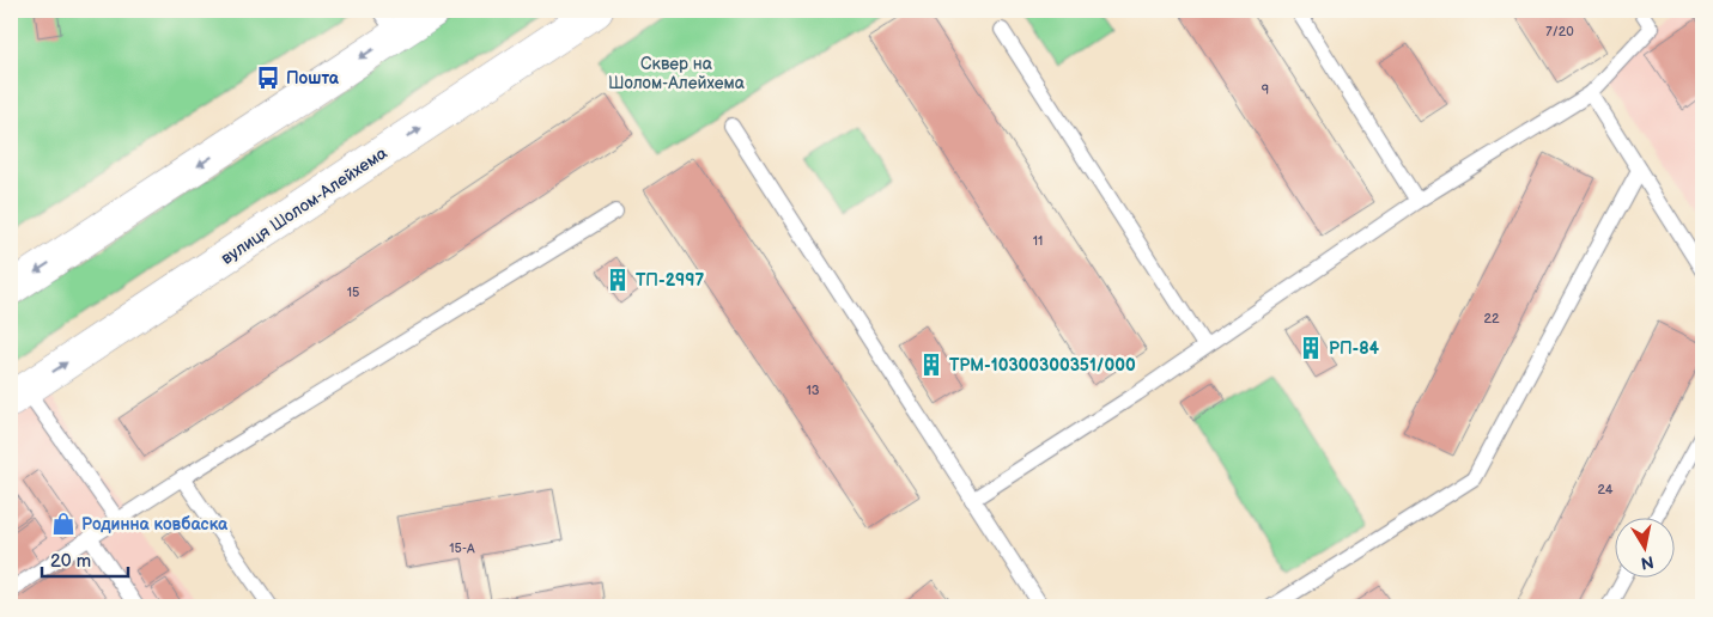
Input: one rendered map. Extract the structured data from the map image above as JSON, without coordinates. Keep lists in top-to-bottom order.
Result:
{
  "streets": {
    "street": ["вулиця Шолом-Алейхема"]
  },
  "parks": ["Сквер на Шолом-Алейхема"],
  "places": {
    "bus stop": ["Пошта"],
    "building": ["ТП-2997", "РП-84", "ТРМ-10300300351/000"],
    "shop": ["Родинна ковбаска"]
  },
  "house_numbers": [
    "7/20",
    "9",
    "11",
    "15",
    "22",
    "13",
    "24",
    "15-А"
  ],
  "scale_bar": "20 m",
  "north": "bottom"
}
